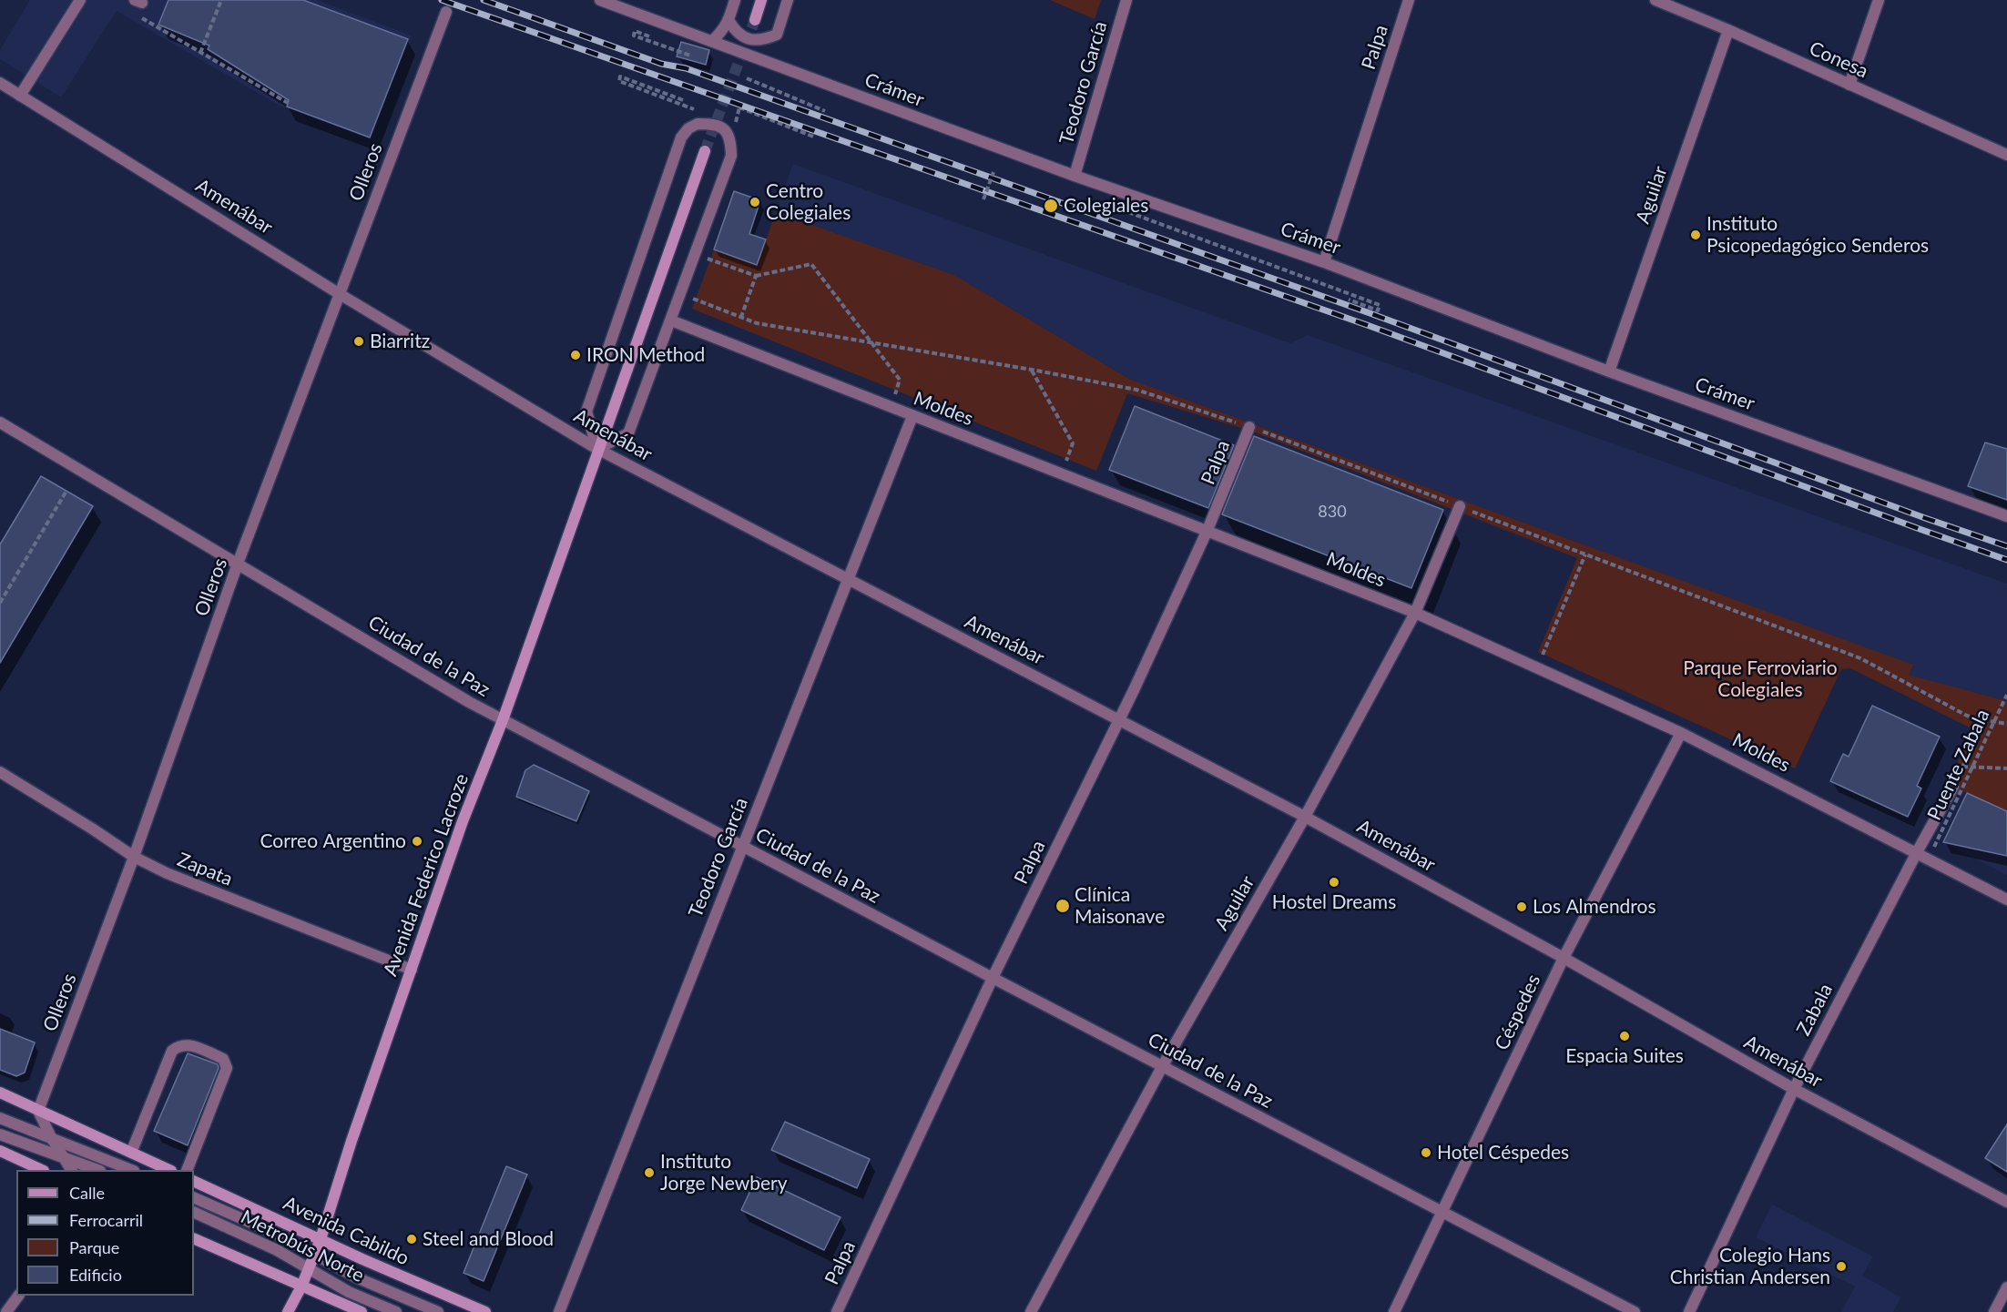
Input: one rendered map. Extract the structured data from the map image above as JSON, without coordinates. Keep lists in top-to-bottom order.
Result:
{
  "streets": {
    "main road": ["Avenida Federico Lacroze", "Avenida Cabildo"],
    "street": [
      "Palpa",
      "Conesa",
      "Teodoro García",
      "Crámer",
      "Olleros",
      "Aguilar",
      "Amenábar",
      "Moldes",
      "Ciudad de la Paz",
      "Zapata",
      "Zabala",
      "Céspedes",
      "Metrobús Norte"
    ],
    "path": ["Puente Zabala"]
  },
  "crossings": [
    ["Palpa", "Crámer"],
    ["Palpa", "Amenábar"],
    ["Palpa", "Moldes"],
    ["Palpa", "Ciudad de la Paz"],
    ["Conesa", "Aguilar"],
    ["Teodoro García", "Crámer"],
    ["Teodoro García", "Amenábar"],
    ["Teodoro García", "Moldes"],
    ["Teodoro García", "Ciudad de la Paz"],
    ["Crámer", "Aguilar"],
    ["Olleros", "Amenábar"],
    ["Olleros", "Ciudad de la Paz"],
    ["Olleros", "Zapata"],
    ["Aguilar", "Amenábar"],
    ["Aguilar", "Moldes"],
    ["Aguilar", "Ciudad de la Paz"],
    ["Amenábar", "Avenida Federico Lacroze"],
    ["Amenábar", "Zabala"],
    ["Amenábar", "Céspedes"],
    ["Moldes", "Zabala"],
    ["Moldes", "Céspedes"],
    ["Ciudad de la Paz", "Avenida Federico Lacroze"],
    ["Ciudad de la Paz", "Céspedes"],
    ["Zapata", "Avenida Federico Lacroze"],
    ["Avenida Federico Lacroze", "Avenida Cabildo"],
    ["Avenida Federico Lacroze", "Metrobús Norte"]
  ],
  "parks": ["Parque Ferroviario Colegiales"],
  "places": [
    "Centro Colegiales",
    "Colegiales",
    "Instituto Psicopedagógico Senderos",
    "Biarritz",
    "IRON Method",
    "Correo Argentino",
    "Hostel Dreams",
    "Clínica Maisonave",
    "Los Almendros",
    "Espacia Suites",
    "Hotel Céspedes",
    "Instituto Jorge Newbery",
    "Steel and Blood",
    "Colegio Hans Christian Andersen"
  ],
  "house_numbers": ["830"],
  "legend": [
    "Calle",
    "Ferrocarril",
    "Parque",
    "Edificio"
  ]
}
